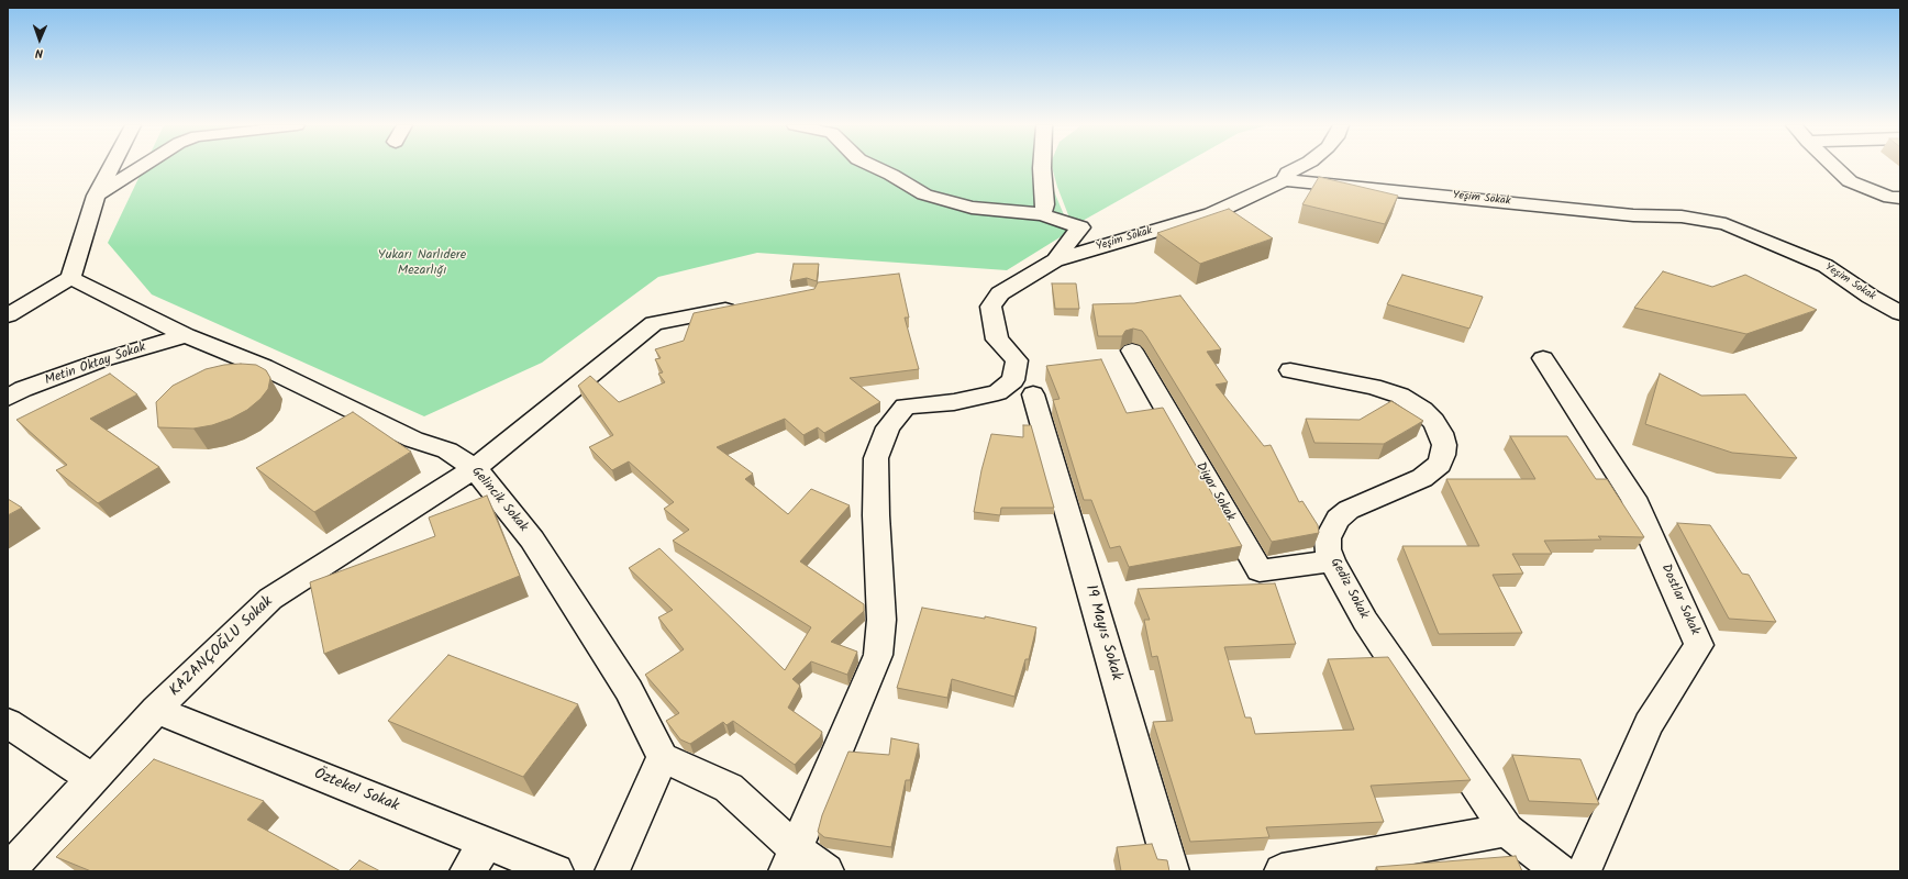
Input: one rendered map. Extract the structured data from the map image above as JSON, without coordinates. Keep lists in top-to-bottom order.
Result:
{
  "streets": {
    "street": [
      "Yeşim Sokak",
      "Metin Oktay Sokak",
      "Diyar Sokak",
      "Gelincik Sokak",
      "Gediz Sokak",
      "Dostlar Sokak",
      "19 Mayıs Sokak",
      "KAZANÇOĞLU Sokak",
      "Öztekel Sokak"
    ]
  },
  "crossings": [
    ["Metin Oktay Sokak", "Gelincik Sokak"],
    ["Diyar Sokak", "Gediz Sokak"],
    ["Gelincik Sokak", "KAZANÇOĞLU Sokak"],
    ["KAZANÇOĞLU Sokak", "Öztekel Sokak"]
  ],
  "parks": ["Yukarı Narlıdere Mezarlığı"],
  "north": "bottom"
}
